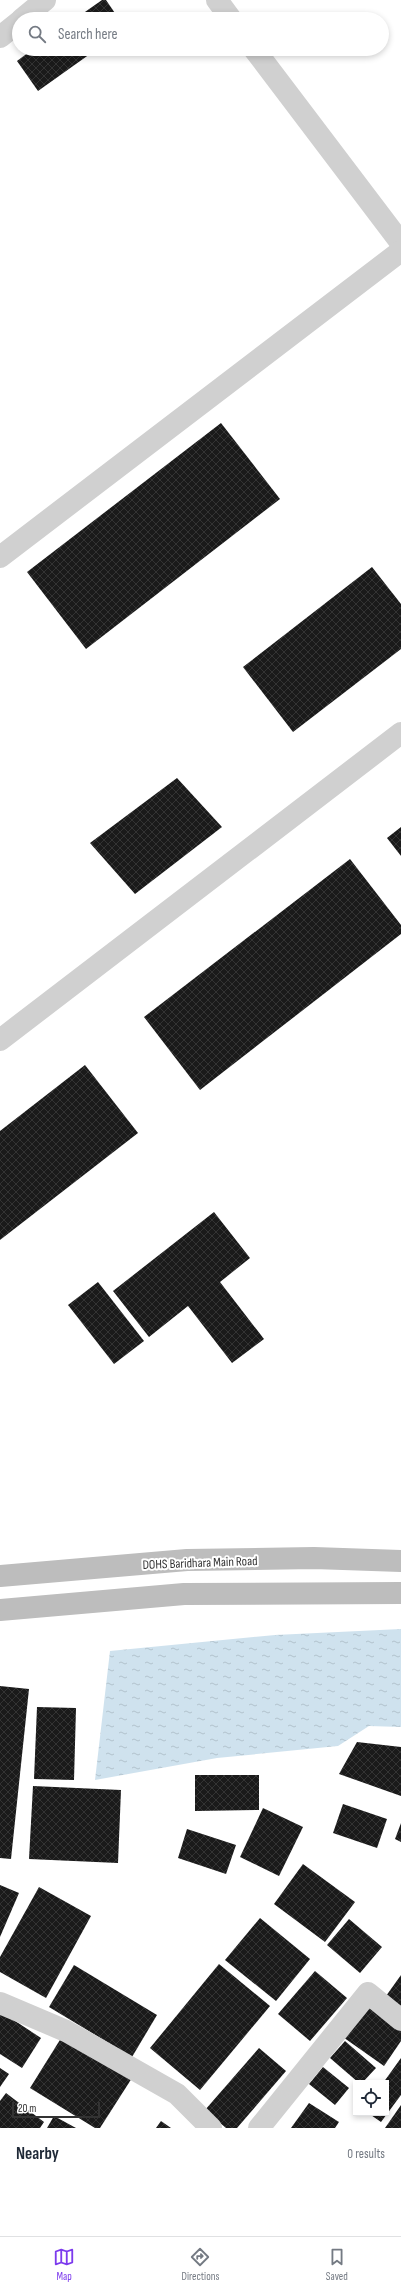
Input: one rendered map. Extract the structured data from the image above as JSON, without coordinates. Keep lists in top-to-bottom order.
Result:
{
  "streets": {
    "street": ["DOHS Baridhara Main Road"]
  },
  "scale_bar": "20 m",
  "page": {
    "search": "Search here",
    "scale": "20 m",
    "heading": ["Nearby", "0 results"],
    "nav": ["Map", "Directions", "Saved"]
  }
}
